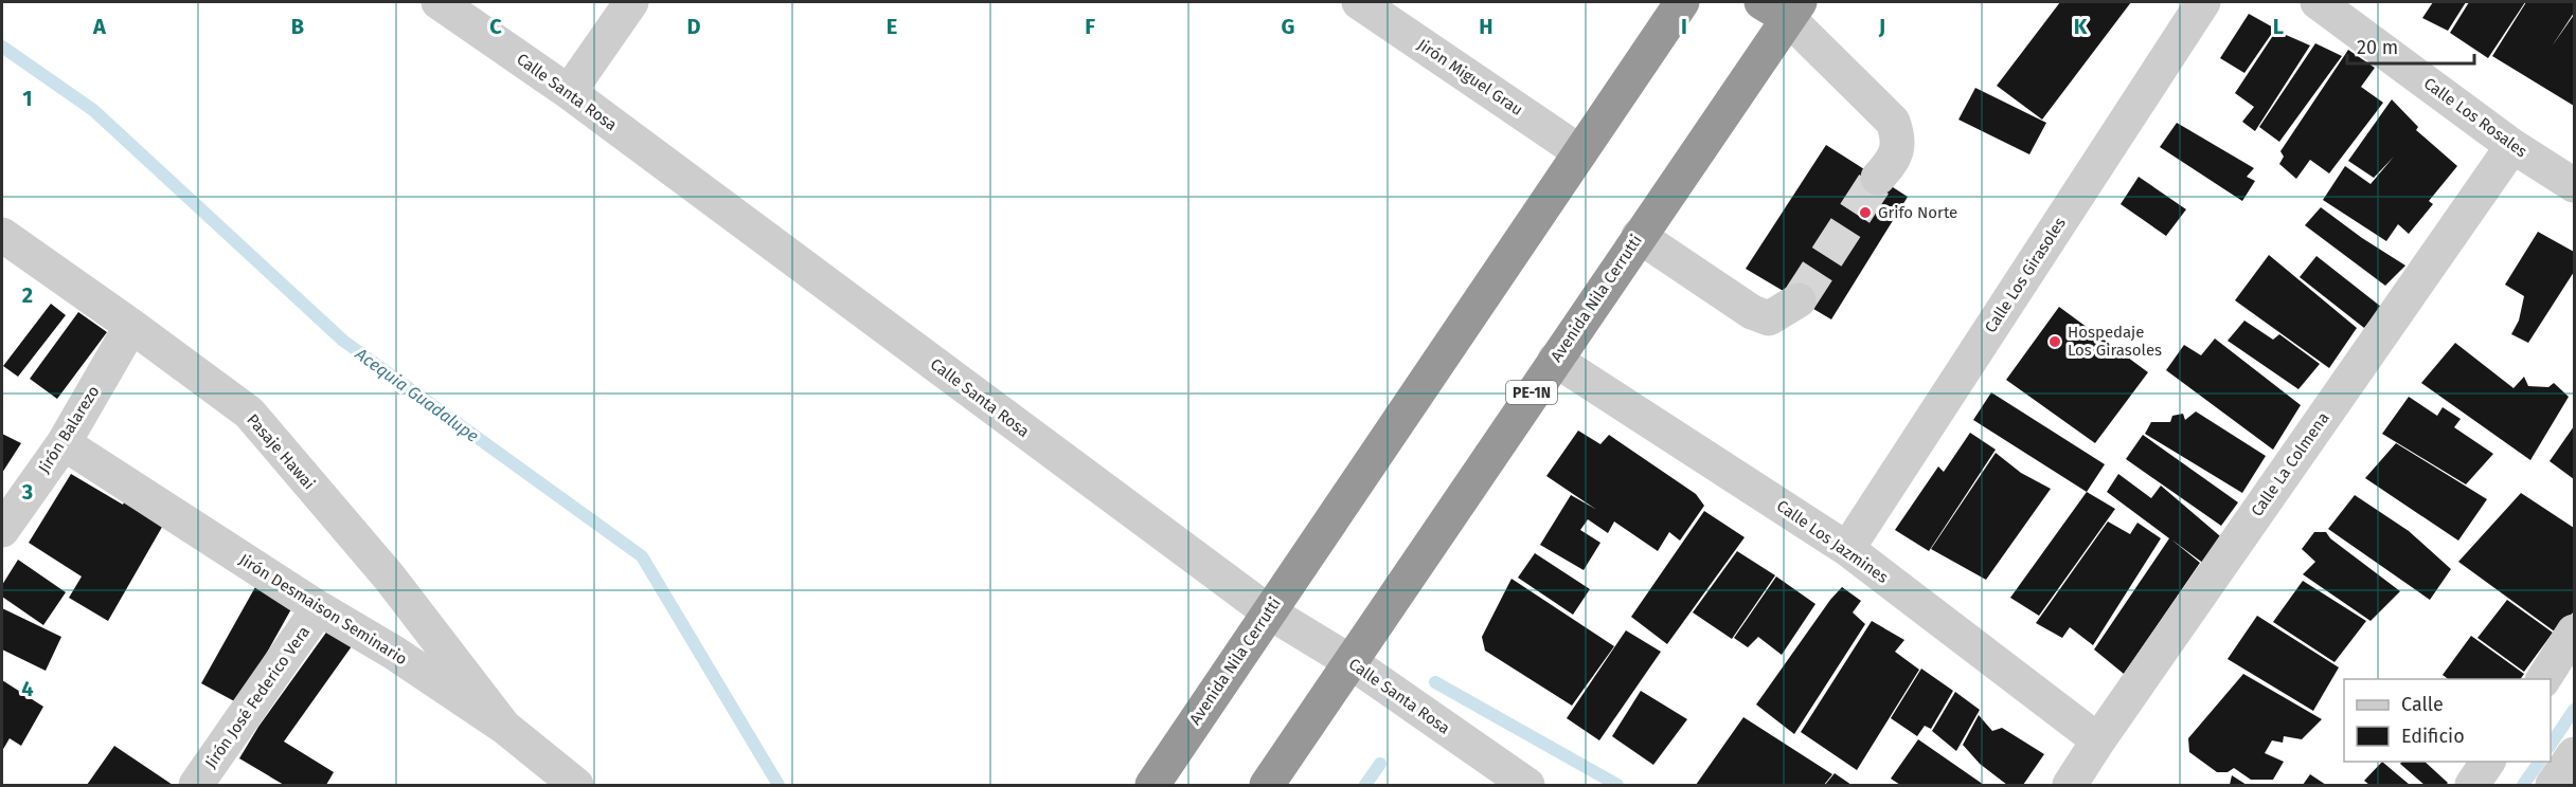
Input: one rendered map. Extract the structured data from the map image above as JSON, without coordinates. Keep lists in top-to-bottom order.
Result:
{
  "streets": {
    "highway": ["Avenida Nila Cerrutti", "PE-1N"],
    "street": [
      "Jirón Miguel Grau",
      "Calle Santa Rosa",
      "Calle Los Rosales",
      "Calle Los Girasoles",
      "Jirón Balarezo",
      "Pasaje Hawai",
      "Calle La Colmena",
      "Calle Los Jazmines",
      "Jirón Desmaison Seminario",
      "Jirón José Federico Vera"
    ]
  },
  "crossings": [
    ["Jirón Miguel Grau", "Avenida Nila Cerrutti"],
    ["Calle Santa Rosa", "Avenida Nila Cerrutti"],
    ["Calle Los Rosales", "Calle La Colmena"],
    ["Calle Los Girasoles", "Calle Los Jazmines"],
    ["Avenida Nila Cerrutti", "Calle Los Jazmines"],
    ["Jirón Balarezo", "Pasaje Hawai"],
    ["Jirón Balarezo", "Jirón Desmaison Seminario"],
    ["Pasaje Hawai", "Jirón Desmaison Seminario"],
    ["Calle La Colmena", "Calle Los Jazmines"],
    ["Jirón Desmaison Seminario", "Jirón José Federico Vera"]
  ],
  "water": ["Acequia Guadalupe"],
  "places": ["Grifo Norte", "Hospedaje Los Girasoles"],
  "legend": ["Calle", "Edificio"],
  "scale_bar": "20 m",
  "grid": {
    "columns": [
      "A",
      "B",
      "C",
      "D",
      "E",
      "F",
      "G",
      "H",
      "I",
      "J",
      "K",
      "L"
    ],
    "rows": [
      "1",
      "2",
      "3",
      "4"
    ]
  }
}
